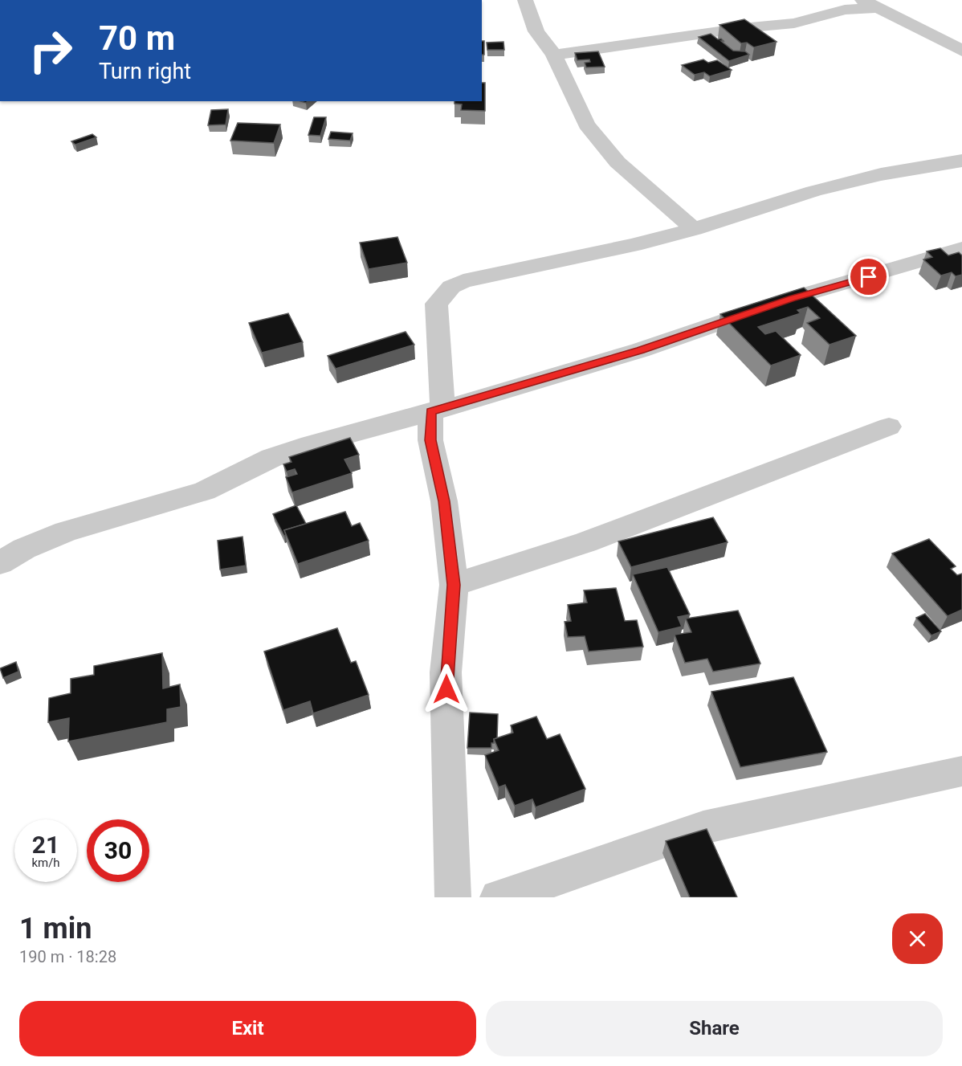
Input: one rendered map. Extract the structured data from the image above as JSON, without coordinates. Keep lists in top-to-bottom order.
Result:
{
  "page": {
    "turn": ["70 m", "Turn right"],
    "speed": "21 km/h",
    "limit": "30",
    "heading": ["1 min", "190 m · 18:28"],
    "buttons": ["Exit", "Share"]
  }
}
